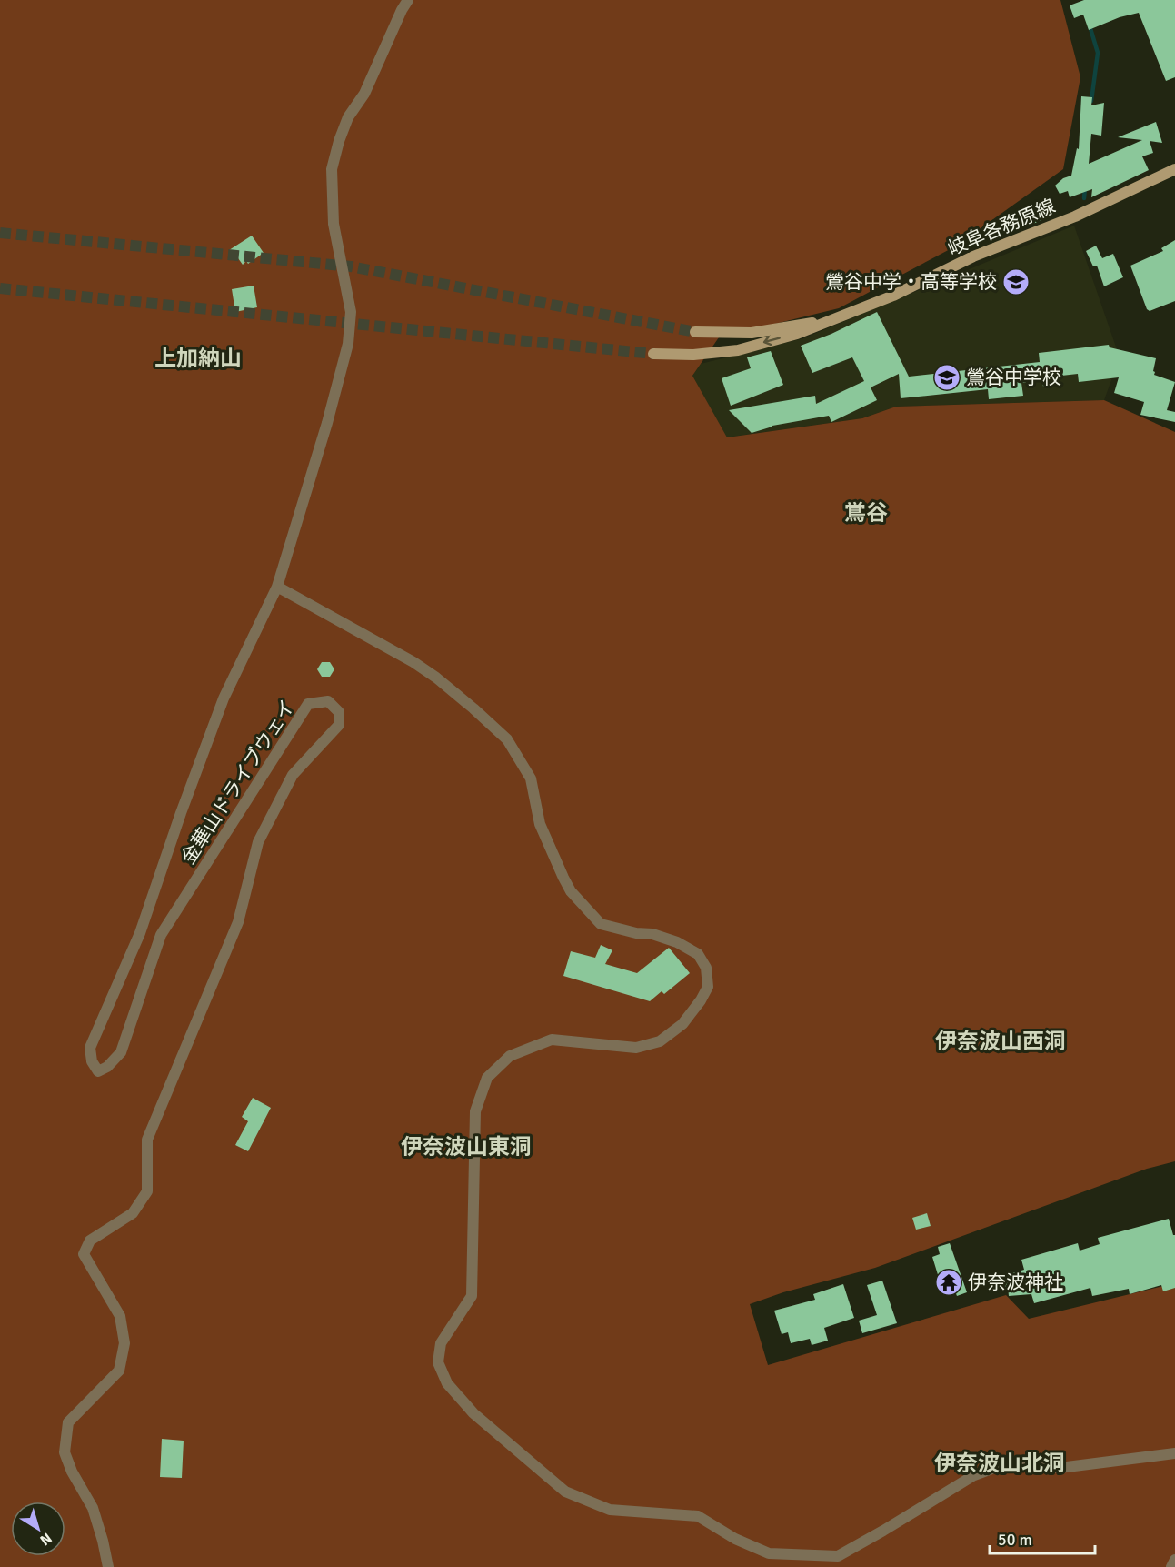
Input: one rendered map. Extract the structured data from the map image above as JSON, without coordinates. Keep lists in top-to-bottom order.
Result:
{
  "streets": {
    "main road": ["岐阜各務原線"],
    "street": ["金華山ドライブウェイ"]
  },
  "districts": [
    "上加納山",
    "鴬谷",
    "伊奈波山西洞",
    "伊奈波山東洞",
    "伊奈波山北洞"
  ],
  "places": {
    "school or university": ["鶯谷中学・高等学校", "鶯谷中学校"],
    "temple": ["伊奈波神社"]
  },
  "scale_bar": "50 m",
  "north": "bottom right"
}
